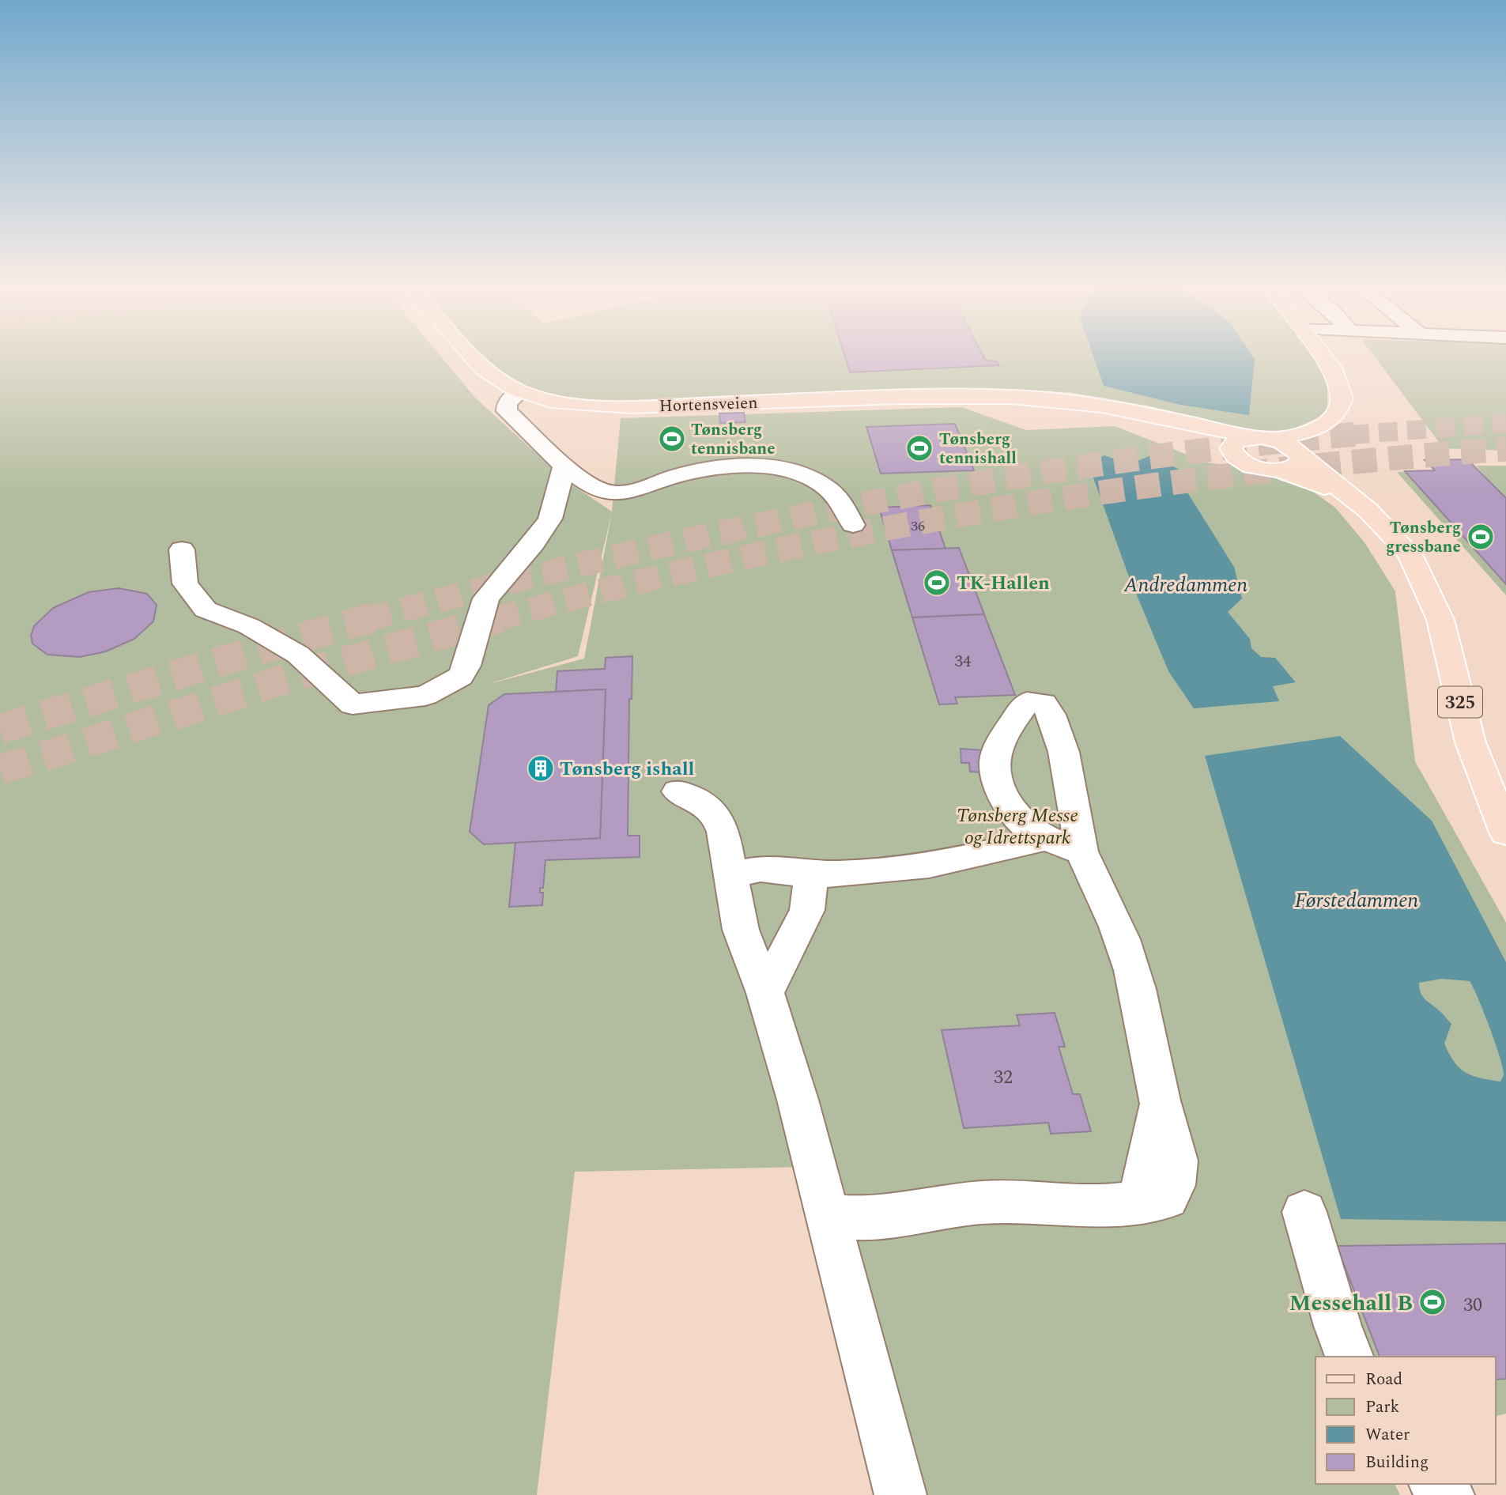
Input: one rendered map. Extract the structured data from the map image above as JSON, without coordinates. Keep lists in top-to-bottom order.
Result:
{
  "streets": {
    "main road": ["Hortensveien", "325"]
  },
  "crossings": [
    ["Hortensveien", "325"]
  ],
  "water": ["Andredammen", "Førstedammen"],
  "parks": ["Tønsberg Messe og Idrettspark"],
  "places": {
    "sports": [
      "Tønsberg tennisbane",
      "Tønsberg tennishall",
      "Tønsberg gressbane",
      "TK-Hallen",
      "Messehall B"
    ],
    "building": ["Tønsberg ishall"]
  },
  "house_numbers": [
    "36",
    "34",
    "32",
    "30"
  ],
  "legend": [
    "Road",
    "Park",
    "Water",
    "Building"
  ]
}
